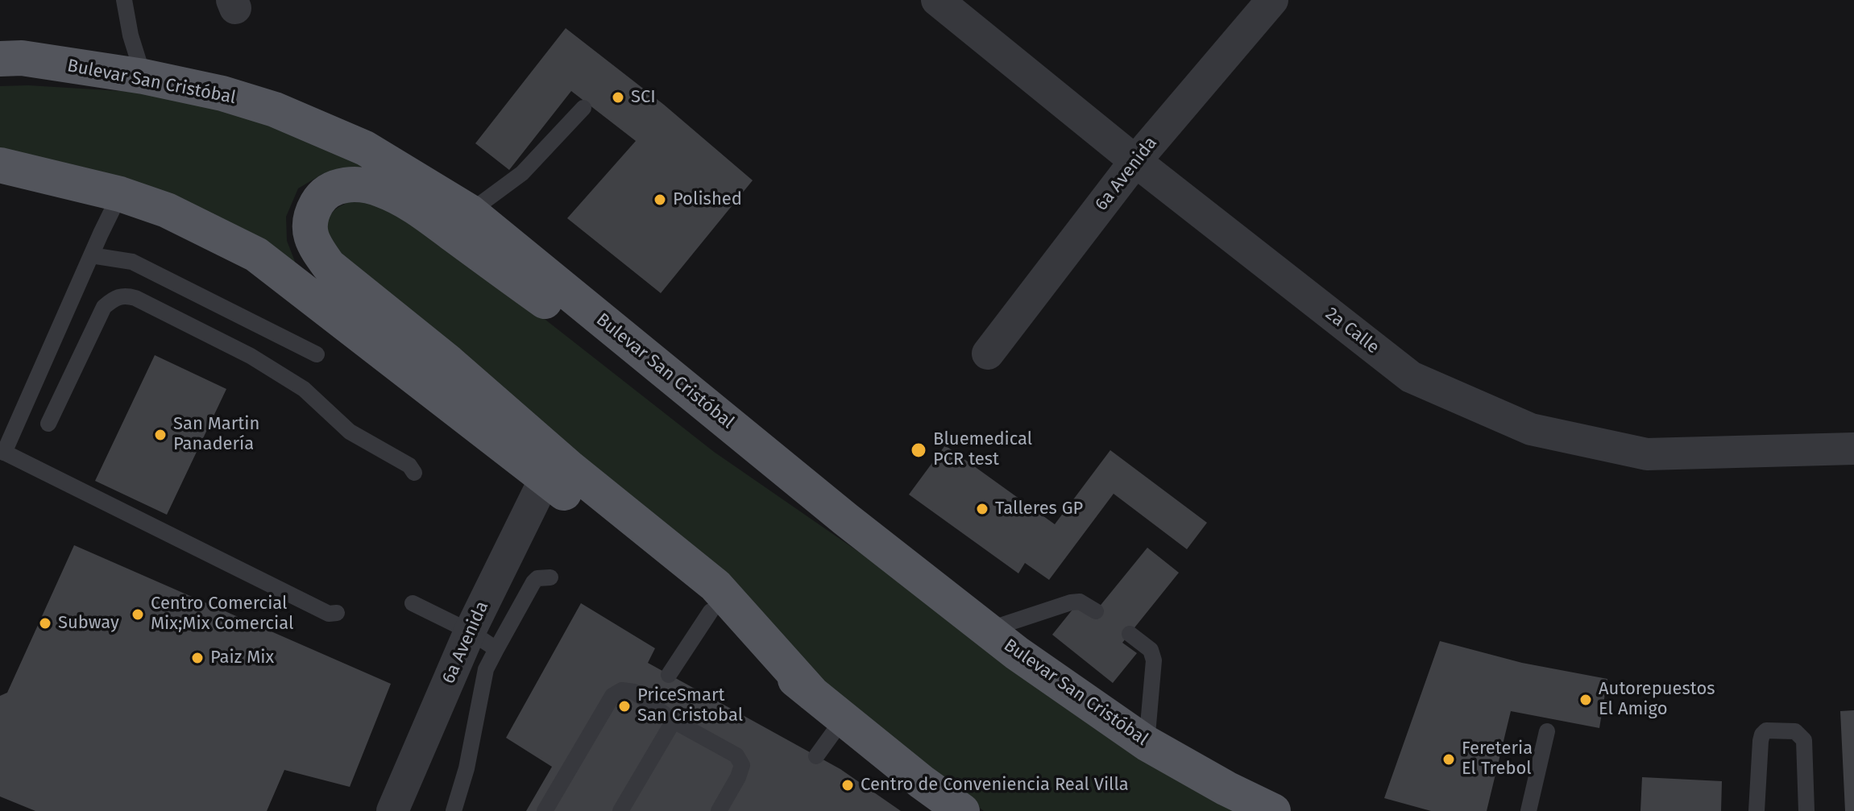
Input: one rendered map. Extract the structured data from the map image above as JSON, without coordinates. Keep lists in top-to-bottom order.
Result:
{
  "streets": {
    "main road": ["Bulevar San Cristóbal"],
    "street": ["6a Avenida", "2a Calle"]
  },
  "crossings": [
    ["6a Avenida", "2a Calle"]
  ],
  "places": [
    "SCI",
    "Polished",
    "San Martin Panadería",
    "Bluemedical PCR test",
    "Talleres GP",
    "Centro Comercial Mix;Mix Comercial",
    "Subway",
    "Paiz Mix",
    "Autorepuestos El Amigo",
    "PriceSmart San Cristobal",
    "Fereteria El Trebol",
    "Centro de Conveniencia Real Villa"
  ]
}
